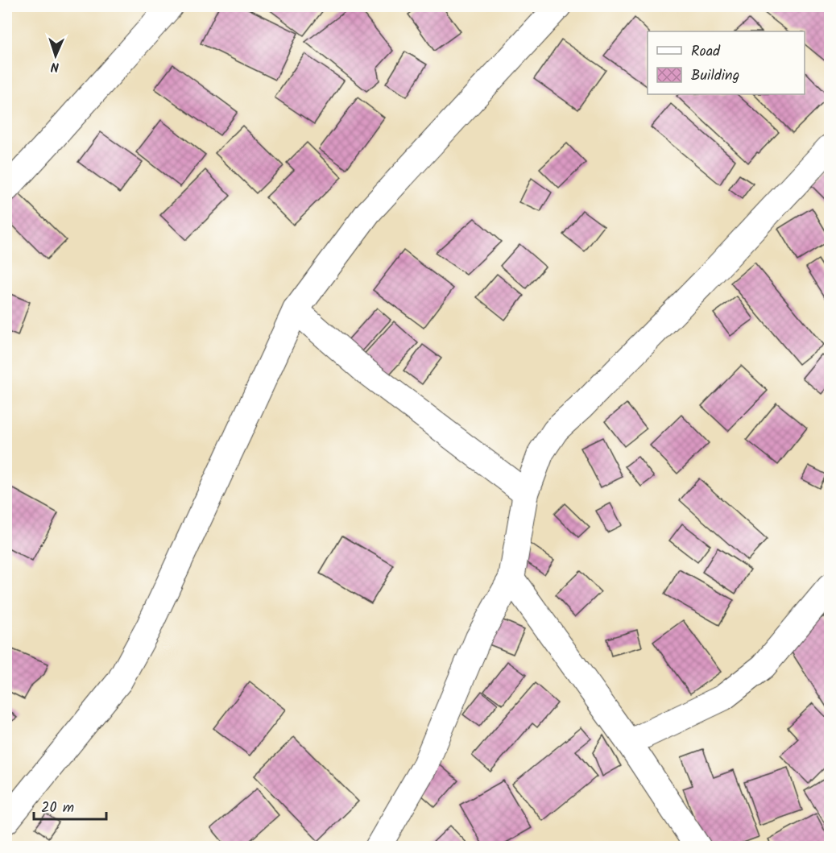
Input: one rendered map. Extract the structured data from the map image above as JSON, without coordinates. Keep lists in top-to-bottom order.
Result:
{
  "legend": ["Road", "Building"],
  "scale_bar": "20 m",
  "north": "bottom"
}
